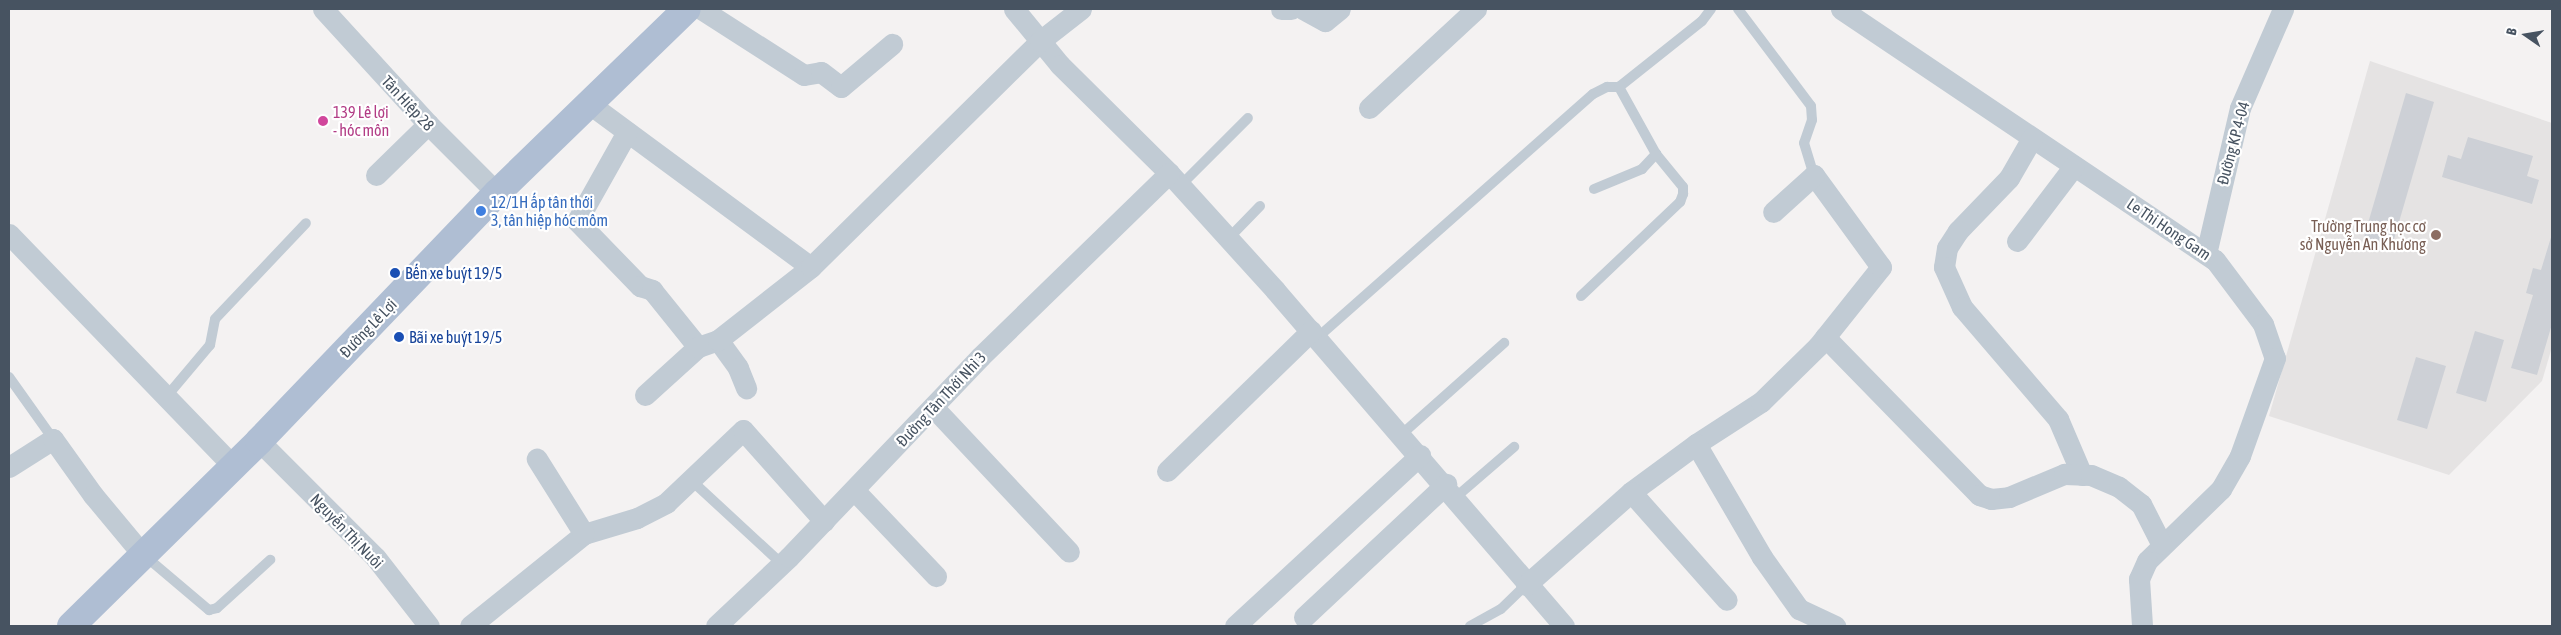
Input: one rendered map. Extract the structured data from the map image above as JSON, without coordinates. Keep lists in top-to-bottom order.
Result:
{
  "streets": {
    "main road": ["Đường Lê Lợi"],
    "street": [
      "Tân Hiệp 28",
      "Đường KP 4-04",
      "Le Thi Hong Gam",
      "Đường Tân Thới Nhì 3",
      "Nguyễn Thị Nuôi"
    ]
  },
  "crossings": [
    ["Tân Hiệp 28", "Đường Lê Lợi"],
    ["Đường KP 4-04", "Le Thi Hong Gam"],
    ["Đường Lê Lợi", "Nguyễn Thị Nuôi"]
  ],
  "places": [
    "139 Lê lợi - hóc môn",
    "12/1H ấp tân thới 3, tân hiệp hóc môm",
    "Trường Trung học cơ sở Nguyễn An Khương",
    "Bến xe buýt 19/5",
    "Bãi xe buýt 19/5"
  ],
  "north": "left"
}
